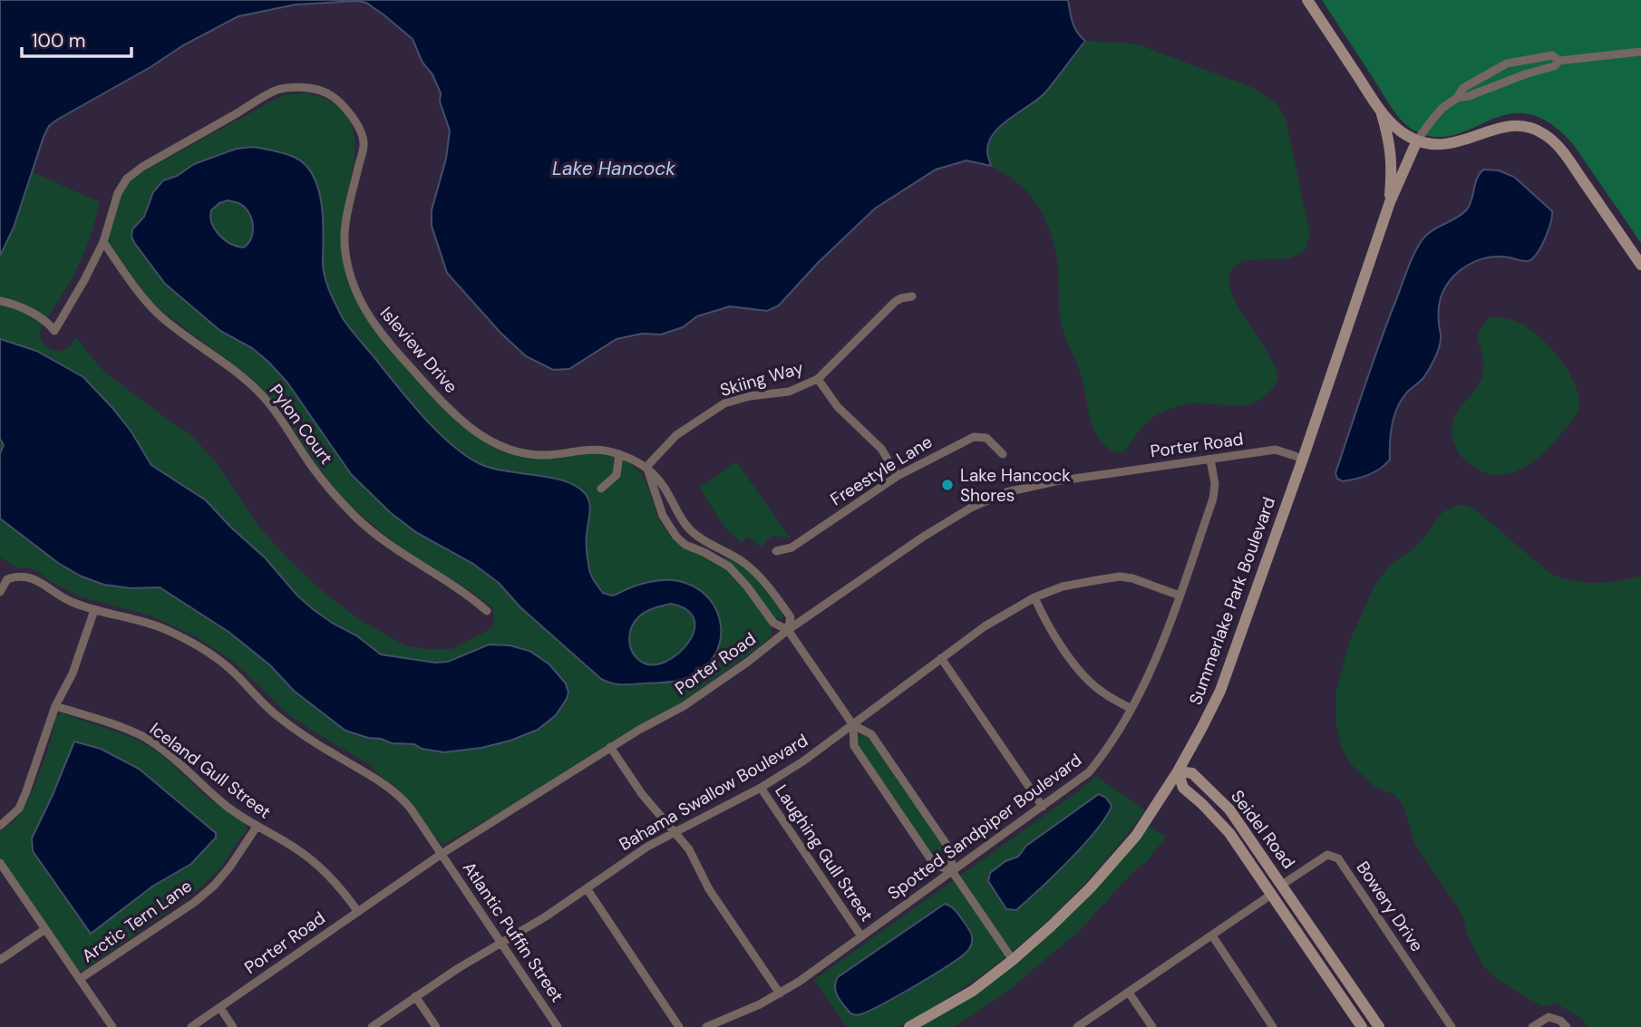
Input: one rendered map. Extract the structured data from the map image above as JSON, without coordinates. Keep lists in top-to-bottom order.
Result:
{
  "streets": {
    "main road": ["Summerlake Park Boulevard", "Seidel Road"],
    "street": [
      "Isleview Drive",
      "Skiing Way",
      "Pylon Court",
      "Porter Road",
      "Freestyle Lane",
      "Iceland Gull Street",
      "Bahama Swallow Boulevard",
      "Spotted Sandpiper Boulevard",
      "Laughing Gull Street",
      "Bowery Drive",
      "Arctic Tern Lane",
      "Atlantic Puffin Street"
    ]
  },
  "crossings": [
    ["Isleview Drive", "Skiing Way"],
    ["Isleview Drive", "Pylon Court"],
    ["Isleview Drive", "Porter Road"],
    ["Porter Road", "Summerlake Park Boulevard"],
    ["Porter Road", "Iceland Gull Street"],
    ["Porter Road", "Spotted Sandpiper Boulevard"],
    ["Porter Road", "Atlantic Puffin Street"],
    ["Summerlake Park Boulevard", "Seidel Road"],
    ["Iceland Gull Street", "Arctic Tern Lane"],
    ["Bahama Swallow Boulevard", "Spotted Sandpiper Boulevard"],
    ["Bahama Swallow Boulevard", "Laughing Gull Street"],
    ["Bahama Swallow Boulevard", "Atlantic Puffin Street"],
    ["Spotted Sandpiper Boulevard", "Laughing Gull Street"],
    ["Seidel Road", "Bowery Drive"]
  ],
  "water": ["Lake Hancock"],
  "places": ["Lake Hancock Shores"],
  "scale_bar": "100 m"
}
